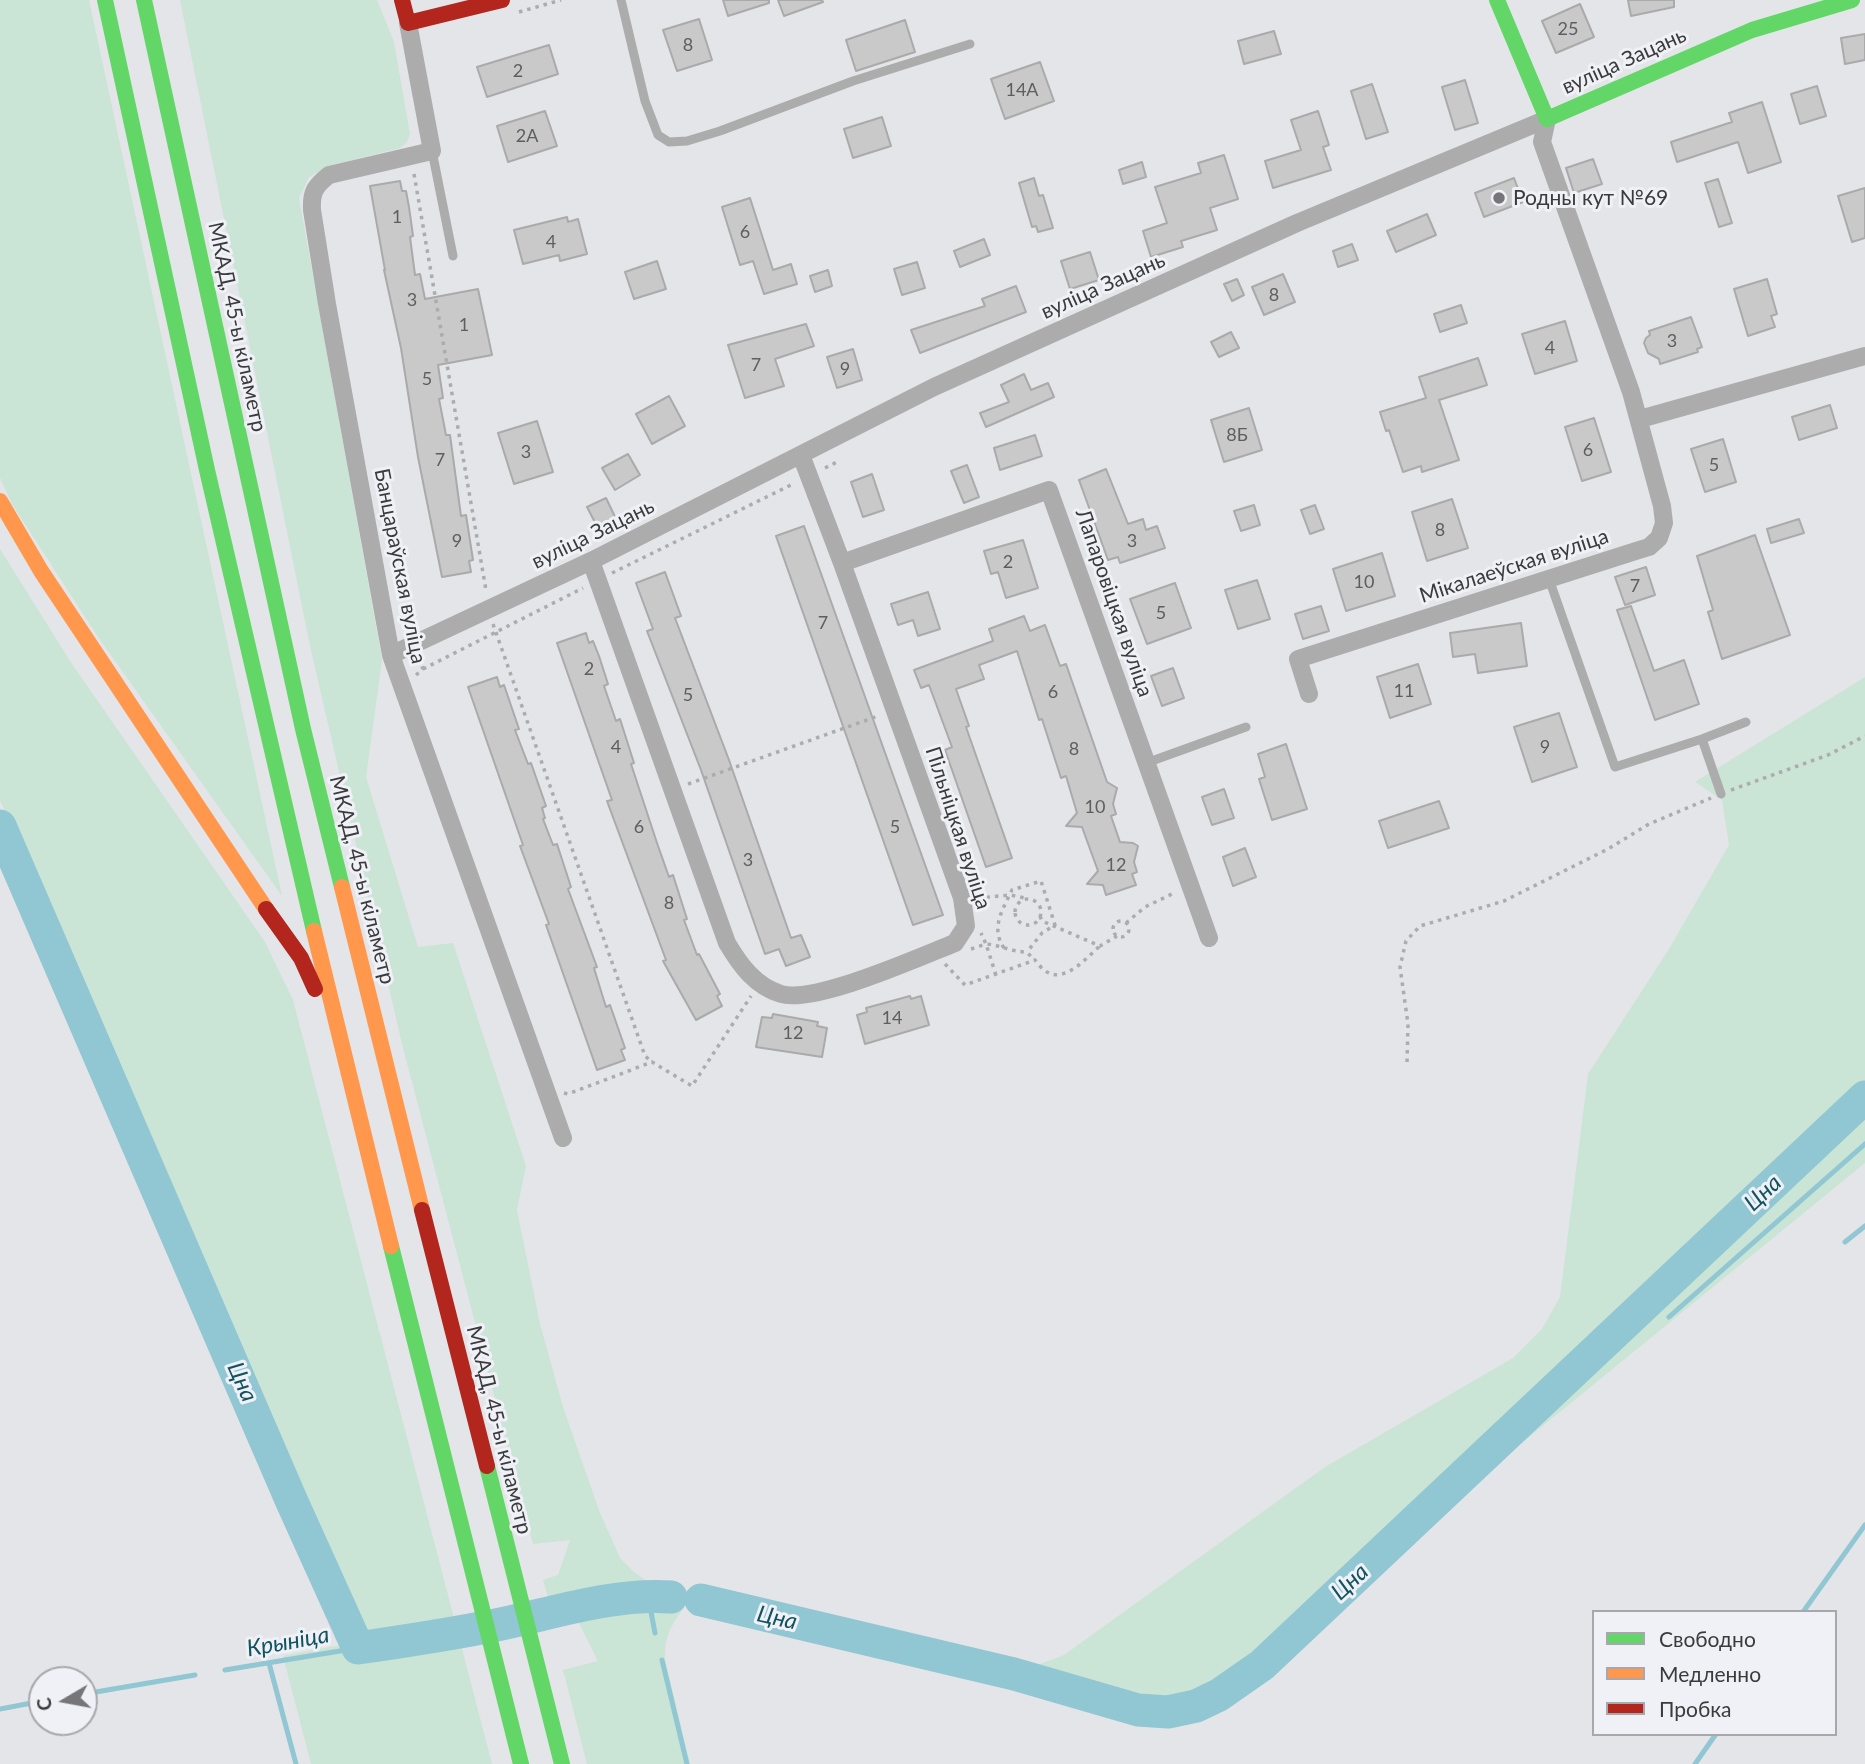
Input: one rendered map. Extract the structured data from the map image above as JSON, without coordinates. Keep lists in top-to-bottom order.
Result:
{
  "streets": {
    "main road": ["вуліца Зацань", "МКАД, 45-ы кіламетр"],
    "street": [
      "Банцараўская вуліца",
      "Мікалаеўская вуліца",
      "Лапаровіцкая вуліца",
      "Пільніцкая вуліца"
    ]
  },
  "crossings": [
    ["вуліца Зацань", "Банцараўская вуліца"],
    ["вуліца Зацань", "Мікалаеўская вуліца"],
    ["вуліца Зацань", "Пільніцкая вуліца"],
    ["Лапаровіцкая вуліца", "Пільніцкая вуліца"]
  ],
  "water": ["Цна", "Крыніца"],
  "places": ["Родны кут №69"],
  "house_numbers": [
    "25",
    "8",
    "2",
    "14А",
    "2А",
    "1",
    "6",
    "4",
    "8",
    "3",
    "1",
    "3",
    "4",
    "7",
    "9",
    "5",
    "8Б",
    "6",
    "3",
    "7",
    "5",
    "8",
    "9",
    "3",
    "2",
    "10",
    "7",
    "5",
    "7",
    "2",
    "11",
    "6",
    "5",
    "4",
    "9",
    "8",
    "10",
    "6",
    "5",
    "3",
    "12",
    "8",
    "14",
    "12"
  ],
  "legend": ["Свободно", "Медленно", "Пробка"],
  "north": "left"
}
